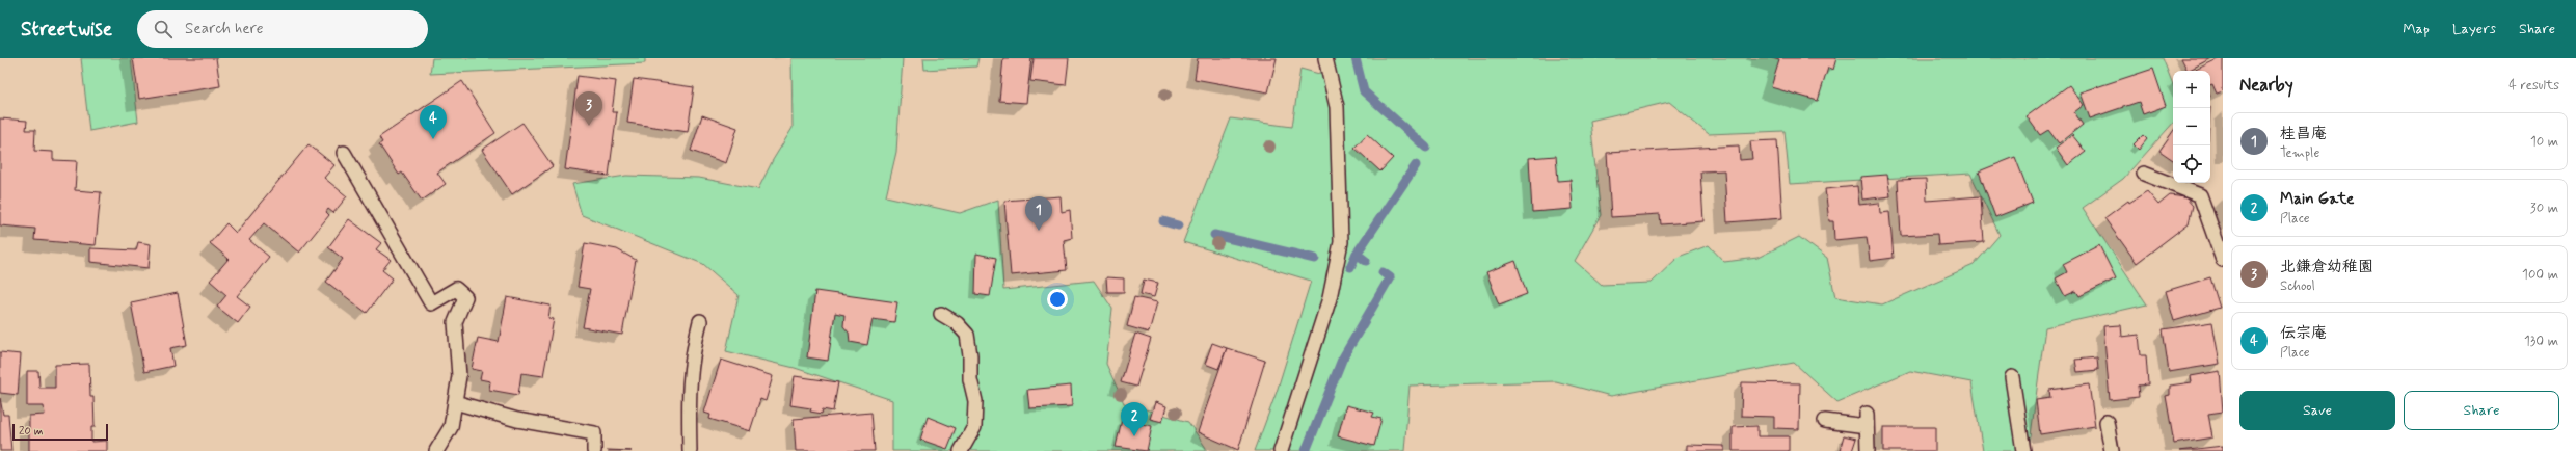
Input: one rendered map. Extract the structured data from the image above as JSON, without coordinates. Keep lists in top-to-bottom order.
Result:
{
  "scale_bar": "20 m",
  "page": {
    "header": "Streetwise",
    "search": "Search here",
    "nav": ["Map", "Layers", "Share"],
    "heading": ["Nearby", "4 results"],
    "map_buttons": ["+", "−"],
    "pins": [
      "3",
      "4",
      "1",
      "2"
    ],
    "list": [
      {
        "mark": "1",
        "name": "桂昌庵",
        "note": "Temple",
        "value": "10 m"
      },
      {
        "mark": "2",
        "name": "Main Gate",
        "note": "Place",
        "value": "30 m"
      },
      {
        "mark": "3",
        "name": "北鎌倉幼稚園",
        "note": "School",
        "value": "100 m"
      },
      {
        "mark": "4",
        "name": "伝宗庵",
        "note": "Place",
        "value": "130 m"
      }
    ],
    "buttons": ["Save", "Share"],
    "scale": "20 m"
  }
}
